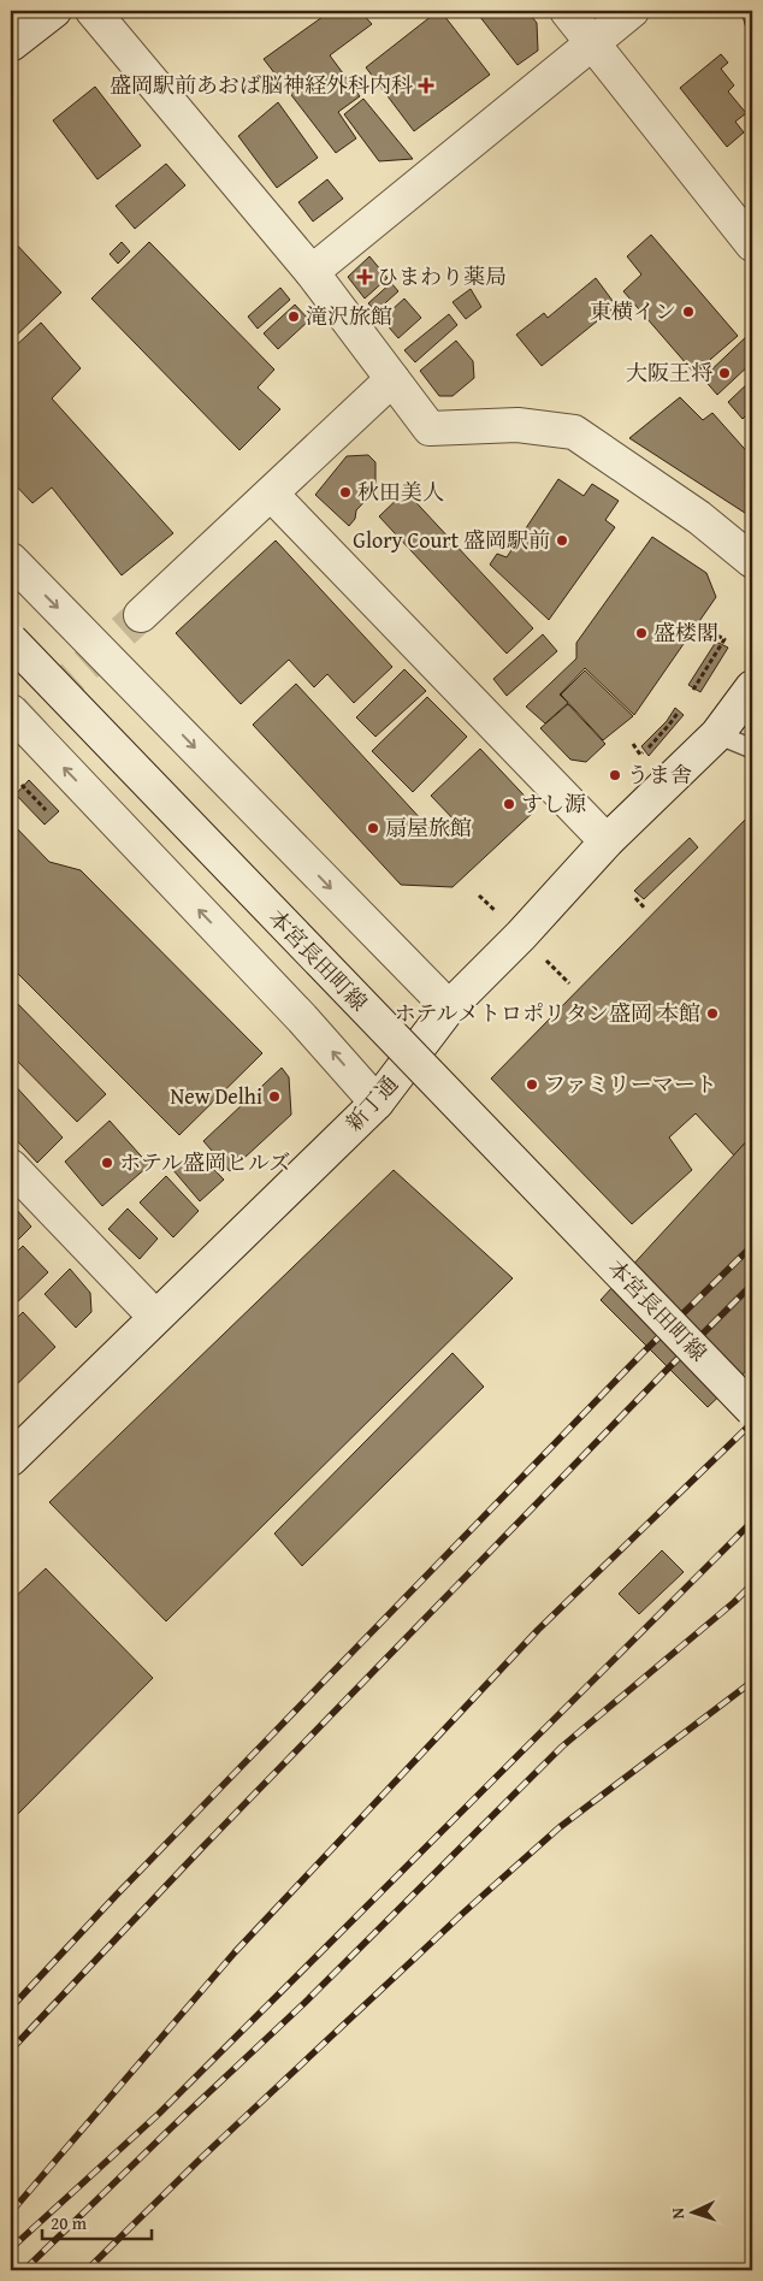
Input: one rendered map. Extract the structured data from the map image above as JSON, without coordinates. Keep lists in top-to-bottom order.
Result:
{
  "streets": {
    "street": ["本宮長田町線", "新丁通"]
  },
  "places": {
    "health": ["盛岡駅前あおば脳神経外科内科", "ひまわり薬局"],
    "other": [
      "東横イン",
      "滝沢旅館",
      "大阪王将",
      "秋田美人",
      "Glory Court 盛岡駅前",
      "盛楼閣",
      "うま舎",
      "すし源",
      "扇屋旅館",
      "ホテルメトロポリタン盛岡 本館",
      "ファミリーマート",
      "New Delhi",
      "ホテル盛岡ヒルズ"
    ]
  },
  "scale_bar": "20 m",
  "north": "left"
}
